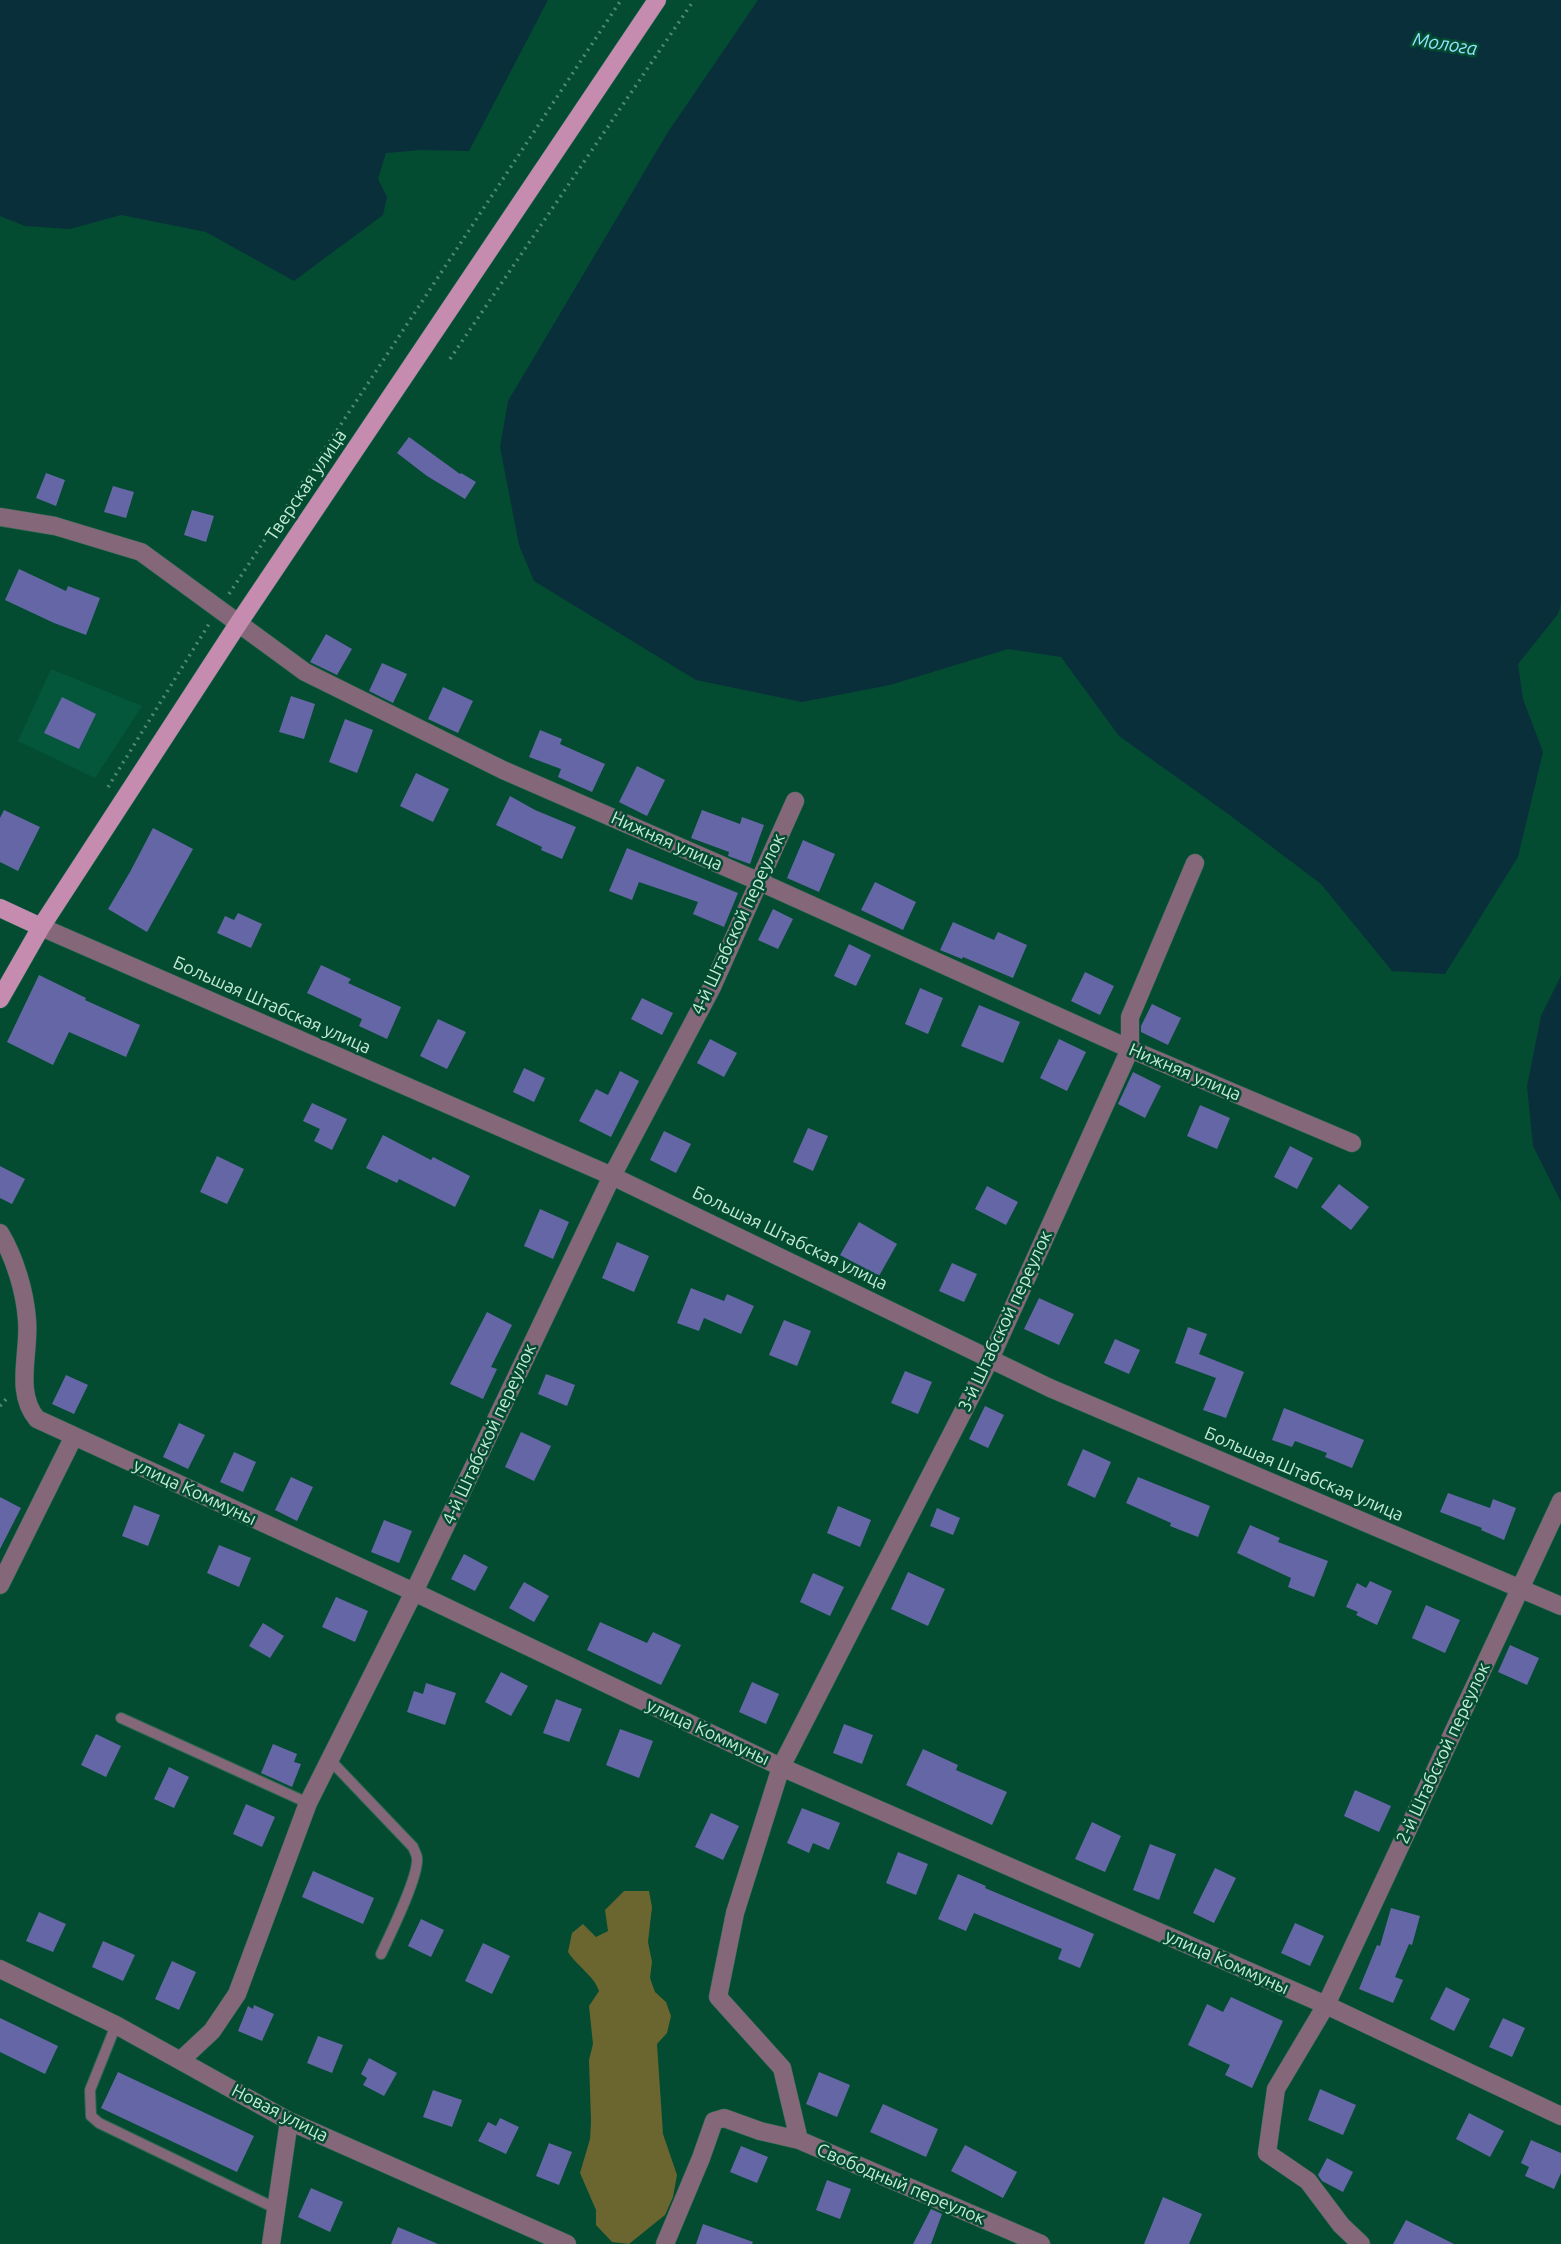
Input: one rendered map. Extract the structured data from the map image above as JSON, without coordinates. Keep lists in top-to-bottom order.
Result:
{
  "streets": {
    "main road": ["Тверская улица", "Большая Штабская улица"],
    "street": [
      "Нижняя улица",
      "4-й Штабской переулок",
      "3-й Штабской переулок",
      "улица Коммуны",
      "2-й Штабской переулок",
      "Новая улица",
      "Свободный переулок"
    ]
  },
  "crossings": [
    ["Тверская улица", "Нижняя улица"],
    ["Тверская улица", "Большая Штабская улица"],
    ["Нижняя улица", "4-й Штабской переулок"],
    ["Нижняя улица", "3-й Штабской переулок"],
    ["4-й Штабской переулок", "Большая Штабская улица"],
    ["4-й Штабской переулок", "улица Коммуны"],
    ["4-й Штабской переулок", "Новая улица"],
    ["Большая Штабская улица", "3-й Штабской переулок"],
    ["Большая Штабская улица", "2-й Штабской переулок"],
    ["3-й Штабской переулок", "улица Коммуны"],
    ["3-й Штабской переулок", "Свободный переулок"],
    ["улица Коммуны", "2-й Штабской переулок"],
    ["улица Коммуны", "Свободный переулок"]
  ],
  "water": ["Молога"]
}
